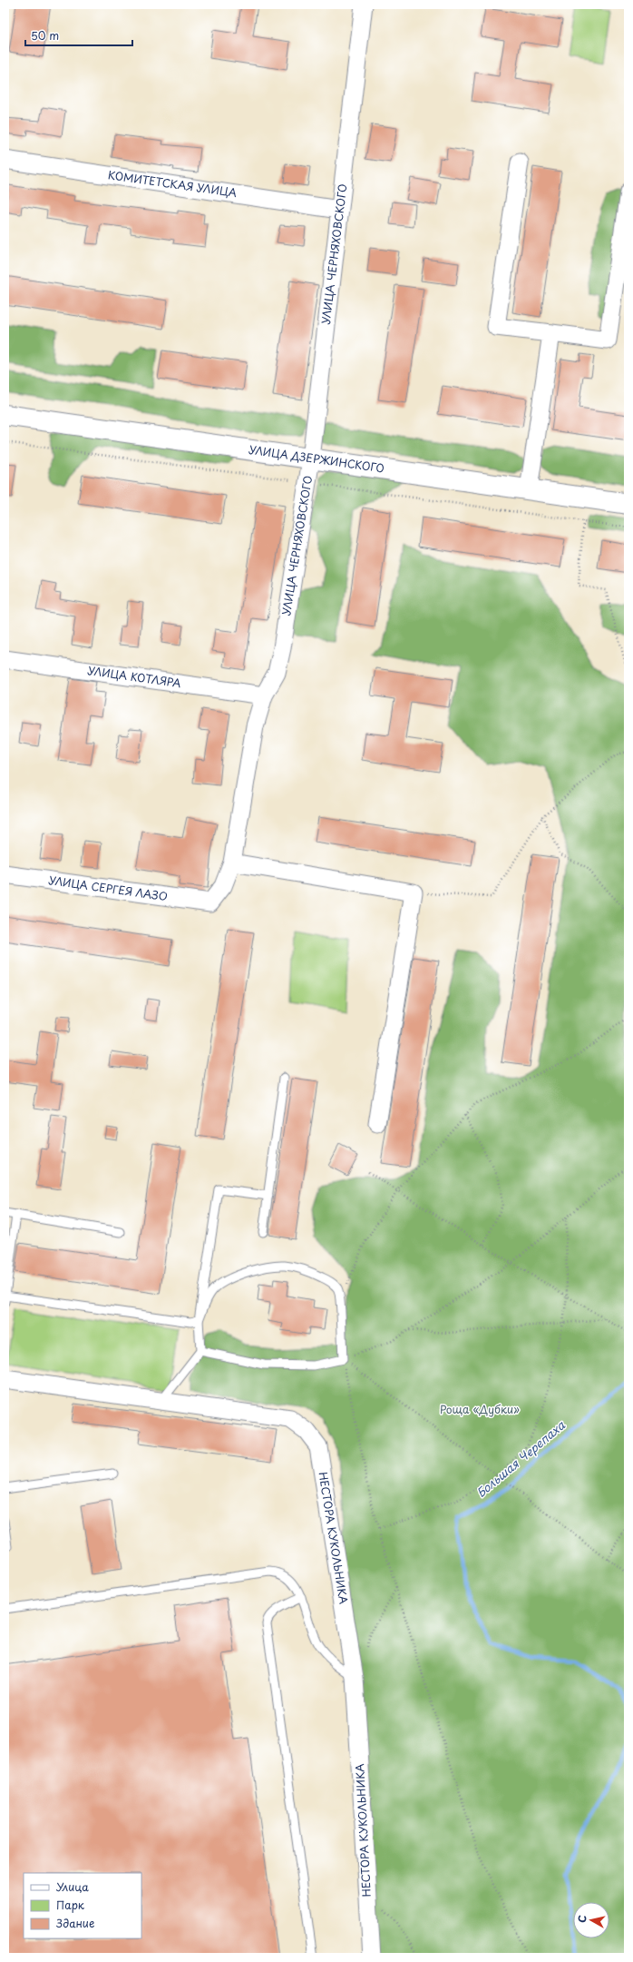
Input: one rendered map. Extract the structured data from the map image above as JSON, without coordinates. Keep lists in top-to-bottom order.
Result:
{
  "streets": {
    "main road": ["УЛИЦА ДЗЕРЖИНСКОГО"],
    "street": [
      "КОМИТЕТСКАЯ УЛИЦА",
      "УЛИЦА ЧЕРНЯХОВСКОГО",
      "УЛИЦА КОТЛЯРА",
      "УЛИЦА СЕРГЕЯ ЛАЗО",
      "НЕСТОРА КУКОЛЬНИКА"
    ]
  },
  "crossings": [
    ["КОМИТЕТСКАЯ УЛИЦА", "УЛИЦА ЧЕРНЯХОВСКОГО"],
    ["УЛИЦА ЧЕРНЯХОВСКОГО", "УЛИЦА ДЗЕРЖИНСКОГО"],
    ["УЛИЦА ЧЕРНЯХОВСКОГО", "УЛИЦА КОТЛЯРА"],
    ["УЛИЦА ЧЕРНЯХОВСКОГО", "УЛИЦА СЕРГЕЯ ЛАЗО"]
  ],
  "water": ["Большая Черепаха"],
  "parks": ["Роща «Дубки»"],
  "legend": ["Улица", "Парк", "Здание"],
  "scale_bar": "50 m",
  "north": "left"
}
